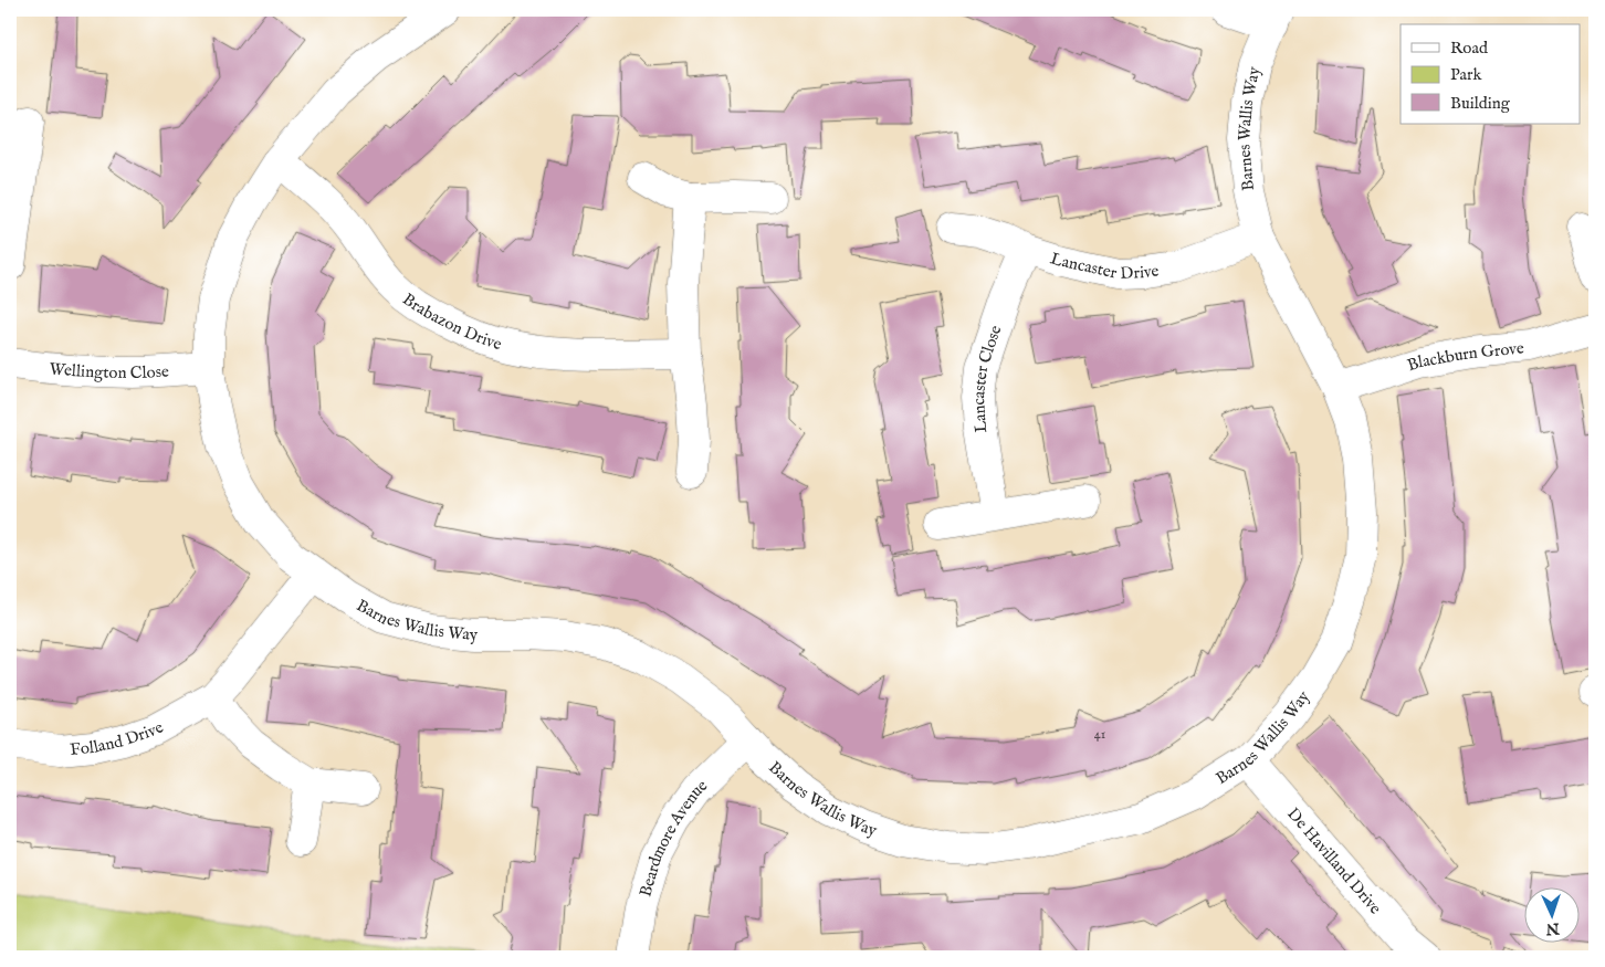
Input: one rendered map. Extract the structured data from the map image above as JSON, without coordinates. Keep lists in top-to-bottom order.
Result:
{
  "streets": {
    "street": [
      "Barnes Wallis Way",
      "Lancaster Drive",
      "Brabazon Drive",
      "Blackburn Grove",
      "Wellington Close",
      "Lancaster Close",
      "Folland Drive",
      "Beardmore Avenue",
      "De Havilland Drive"
    ]
  },
  "crossings": [
    ["Barnes Wallis Way", "Lancaster Drive"],
    ["Barnes Wallis Way", "Brabazon Drive"],
    ["Barnes Wallis Way", "Blackburn Grove"],
    ["Barnes Wallis Way", "Wellington Close"],
    ["Barnes Wallis Way", "Folland Drive"],
    ["Barnes Wallis Way", "Beardmore Avenue"],
    ["Barnes Wallis Way", "De Havilland Drive"],
    ["Lancaster Drive", "Lancaster Close"]
  ],
  "house_numbers": ["41"],
  "legend": ["Road", "Park", "Building"],
  "north": "bottom"
}
